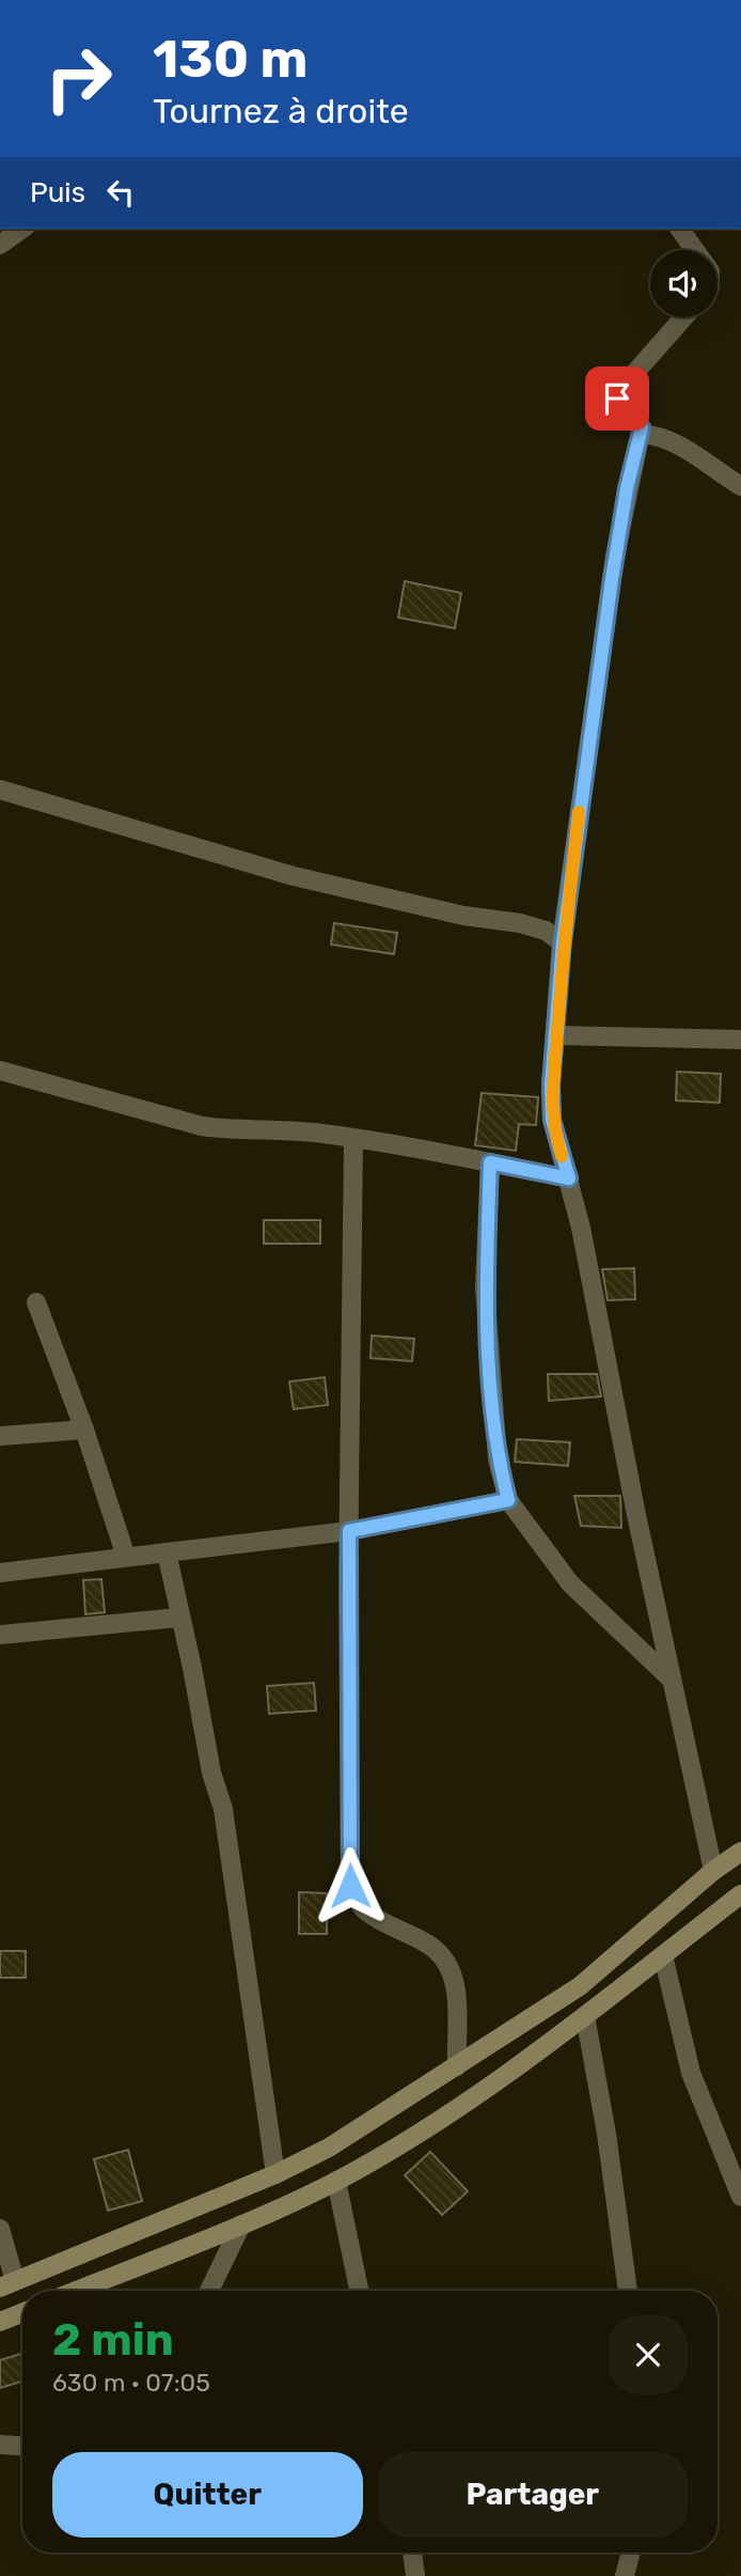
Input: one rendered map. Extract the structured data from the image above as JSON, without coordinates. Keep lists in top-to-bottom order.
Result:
{
  "page": {
    "turn": ["130 m", "Tournez à droite"],
    "then": "Puis",
    "heading": ["2 min", "630 m · 07:05"],
    "buttons": ["Quitter", "Partager"]
  }
}
